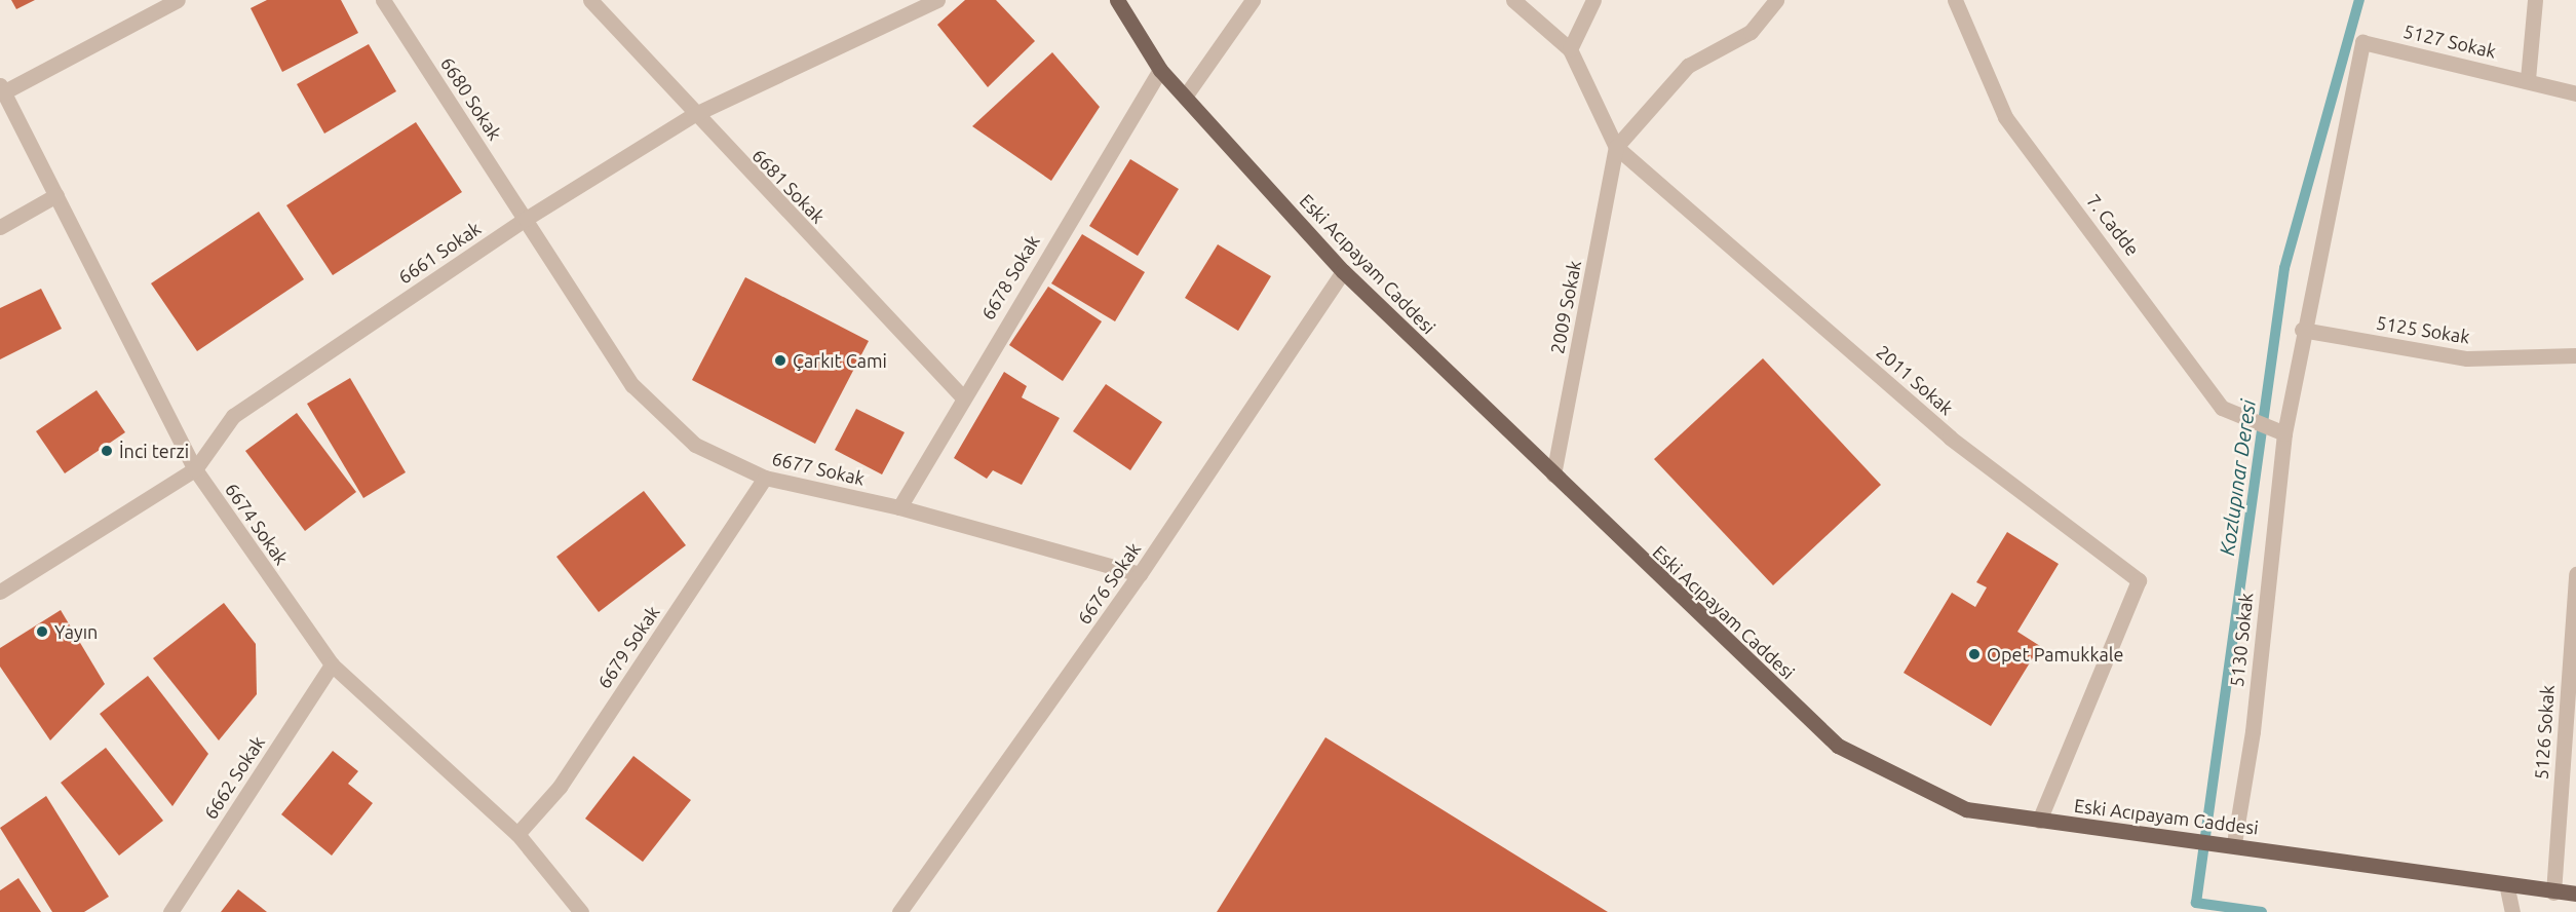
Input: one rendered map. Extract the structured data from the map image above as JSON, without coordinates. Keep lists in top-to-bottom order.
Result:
{
  "streets": {
    "main road": ["Eski Acıpayam Caddesi"],
    "street": [
      "5127 Sokak",
      "6680 Sokak",
      "6681 Sokak",
      "7. Cadde",
      "6661 Sokak",
      "6678 Sokak",
      "2009 Sokak",
      "5125 Sokak",
      "2011 Sokak",
      "6677 Sokak",
      "6674 Sokak",
      "6676 Sokak",
      "5130 Sokak",
      "6679 Sokak",
      "5126 Sokak",
      "6662 Sokak"
    ]
  },
  "crossings": [
    ["5127 Sokak", "5130 Sokak"],
    ["6680 Sokak", "6661 Sokak"],
    ["6680 Sokak", "6677 Sokak"],
    ["6681 Sokak", "6661 Sokak"],
    ["6681 Sokak", "6678 Sokak"],
    ["7. Cadde", "5130 Sokak"],
    ["6661 Sokak", "6677 Sokak"],
    ["6661 Sokak", "6674 Sokak"],
    ["Eski Acıpayam Caddesi", "6678 Sokak"],
    ["Eski Acıpayam Caddesi", "2009 Sokak"],
    ["Eski Acıpayam Caddesi", "2011 Sokak"],
    ["Eski Acıpayam Caddesi", "6676 Sokak"],
    ["Eski Acıpayam Caddesi", "5130 Sokak"],
    ["Eski Acıpayam Caddesi", "5126 Sokak"],
    ["6678 Sokak", "6677 Sokak"],
    ["2009 Sokak", "2011 Sokak"],
    ["5125 Sokak", "5130 Sokak"],
    ["6677 Sokak", "6676 Sokak"],
    ["6677 Sokak", "6679 Sokak"],
    ["6674 Sokak", "6679 Sokak"],
    ["6674 Sokak", "6662 Sokak"]
  ],
  "water": ["Kozlupınar Deresi"],
  "places": [
    "Çarkıt Cami",
    "İnci terzi",
    "Yayın",
    "Opet Pamukkale"
  ]
}
